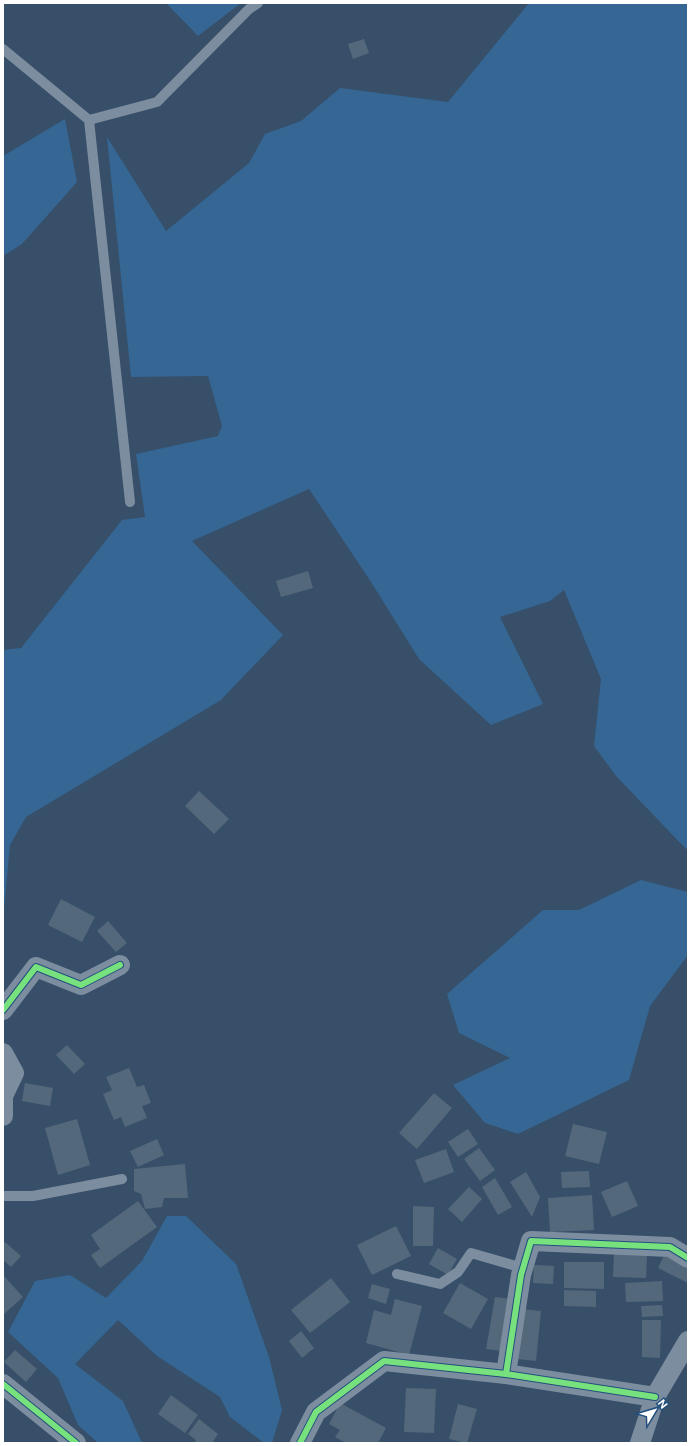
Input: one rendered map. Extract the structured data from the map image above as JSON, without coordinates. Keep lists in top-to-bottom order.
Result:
{
  "north": "top right"
}
